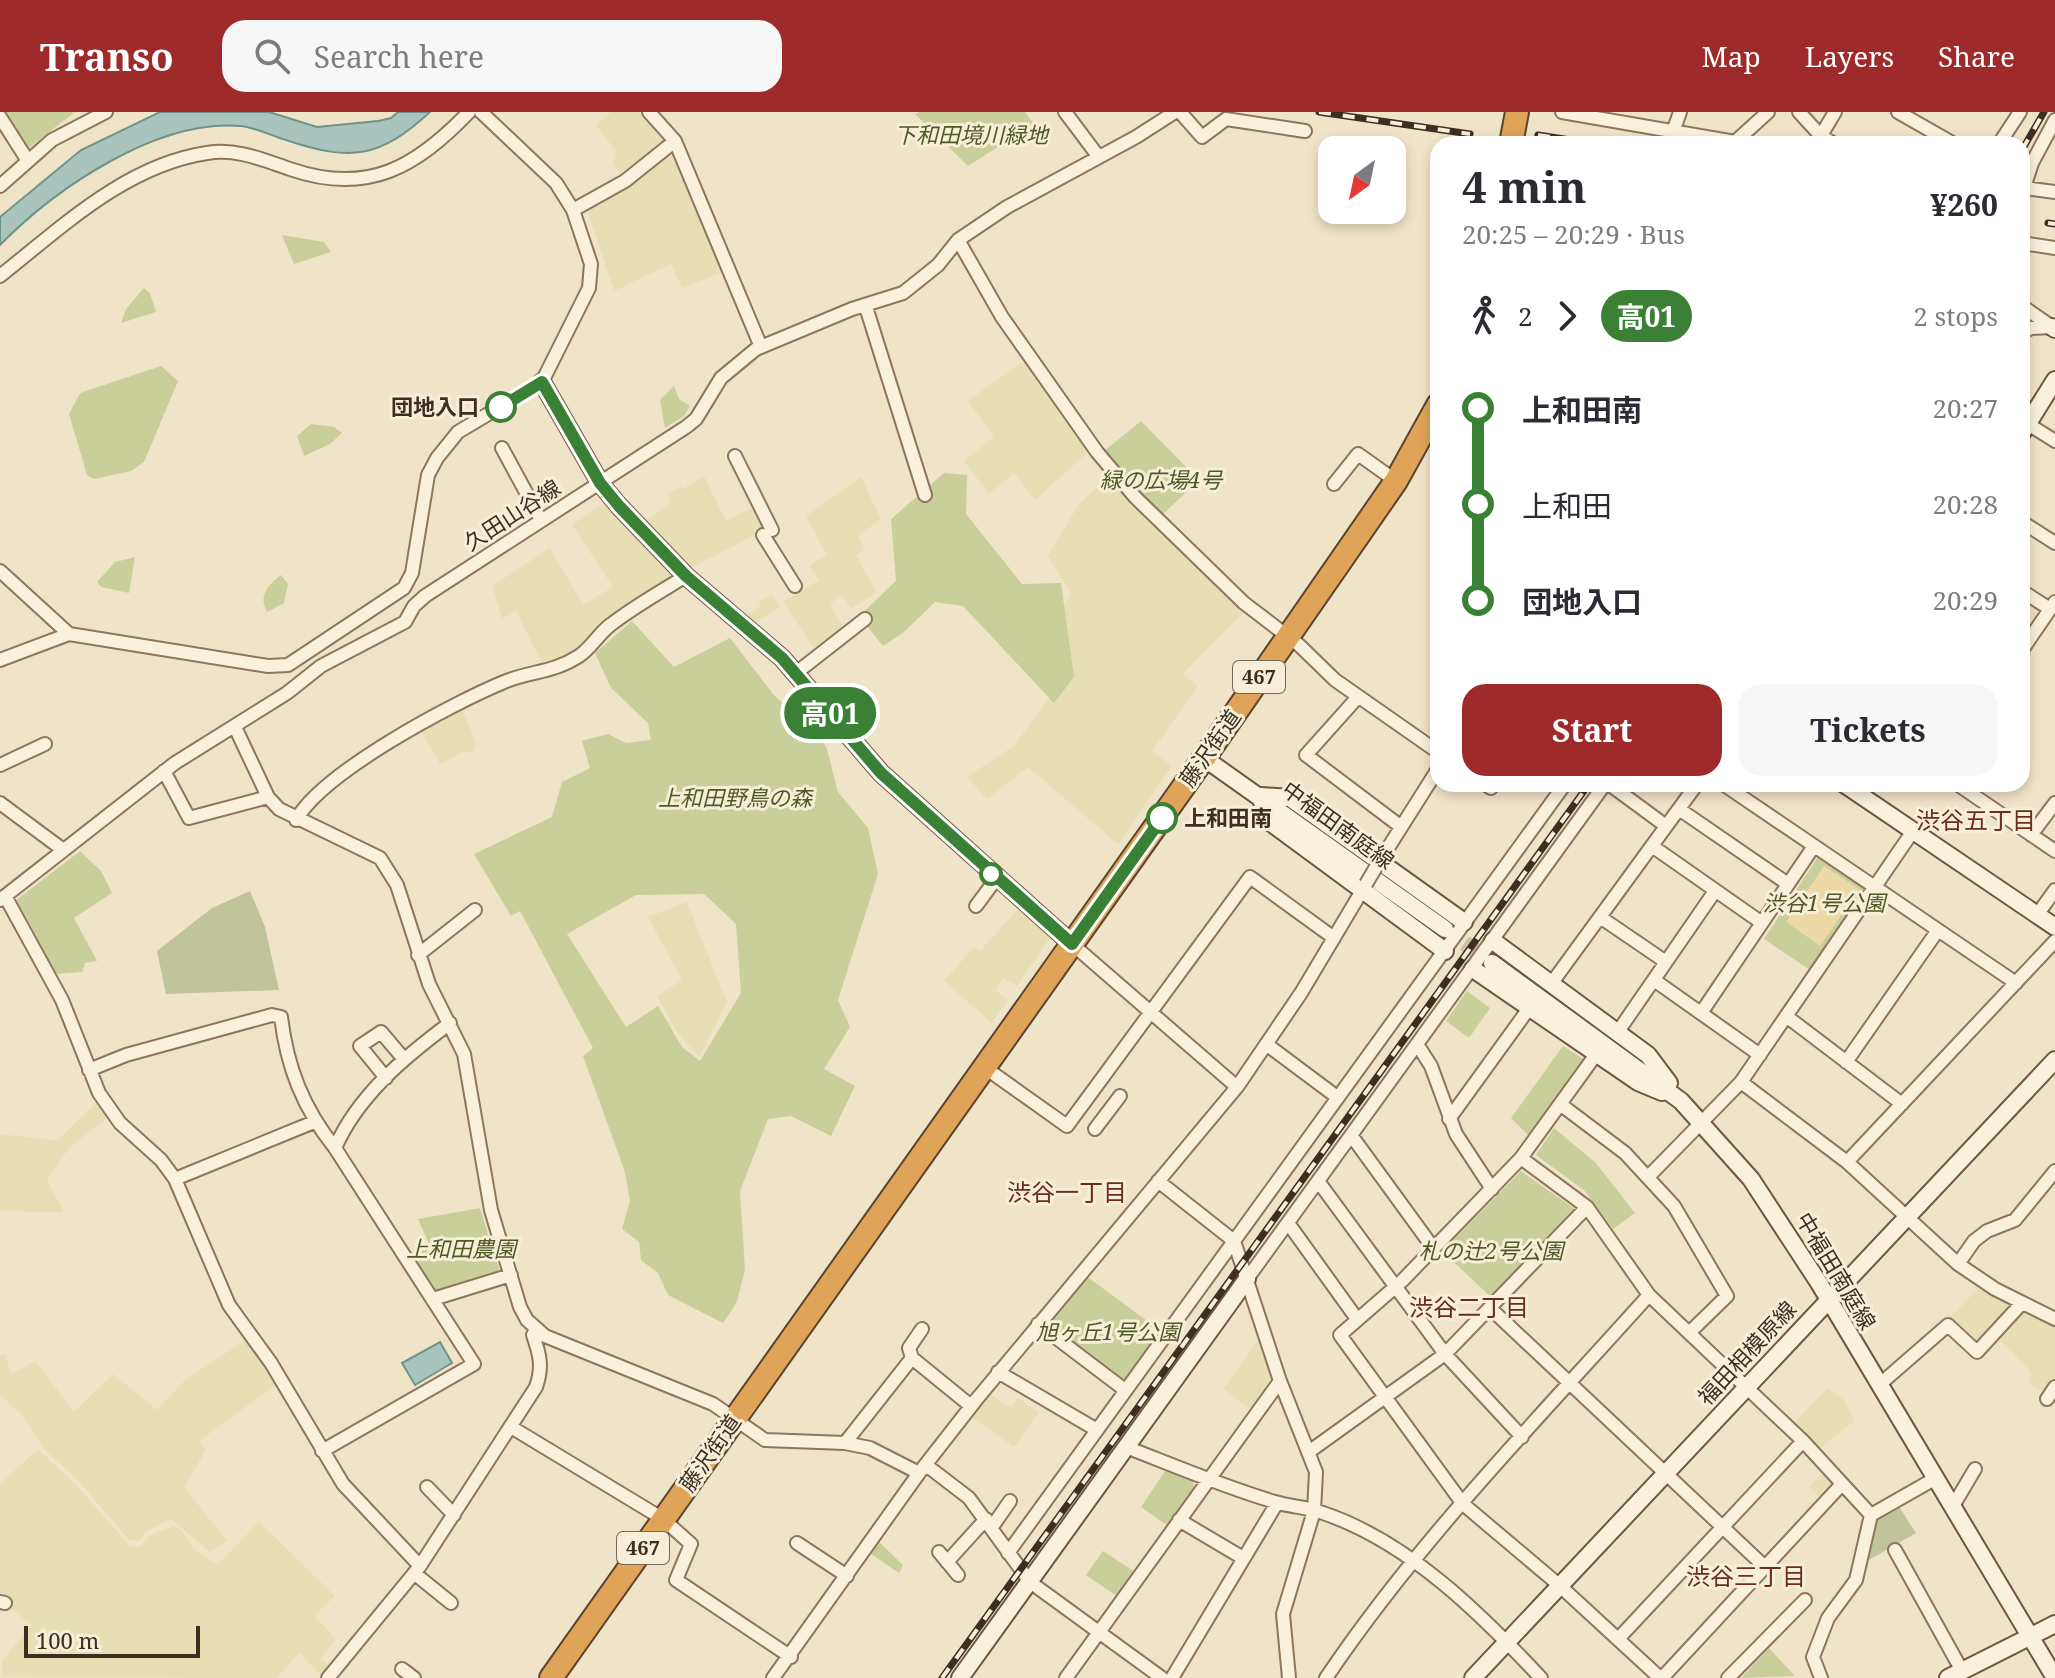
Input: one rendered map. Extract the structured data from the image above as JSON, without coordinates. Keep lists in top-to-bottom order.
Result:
{
  "streets": {
    "highway": ["467", "藤沢街道"],
    "street": ["久田山谷線", "中福田南庭線", "福田相模原線"]
  },
  "crossings": [
    ["藤沢街道", "中福田南庭線"],
    ["中福田南庭線", "福田相模原線"]
  ],
  "districts": [
    "渋谷五丁目",
    "渋谷一丁目",
    "渋谷二丁目",
    "渋谷三丁目"
  ],
  "parks": [
    "下和田境川緑地",
    "緑の広場4号",
    "上和田野鳥の森",
    "渋谷1号公園",
    "上和田農園",
    "札の辻2号公園",
    "旭ヶ丘1号公園"
  ],
  "places": ["団地入口", "上和田南"],
  "lines": ["bus line 高01"],
  "scale_bar": "100 m",
  "north": "bottom left",
  "page": {
    "header": "Transo",
    "search": "Search here",
    "nav": ["Map", "Layers", "Share"],
    "on_map": "高01",
    "heading": ["4 min", "20:25 – 20:29 · Bus", "¥260"],
    "legs": ["2", "高01", "2 stops"],
    "list": [
      {
        "name": "上和田南",
        "value": "20:27"
      },
      {
        "name": "上和田",
        "value": "20:28"
      },
      {
        "name": "団地入口",
        "value": "20:29"
      }
    ],
    "buttons": ["Start", "Tickets"],
    "scale": "100 m"
  }
}
